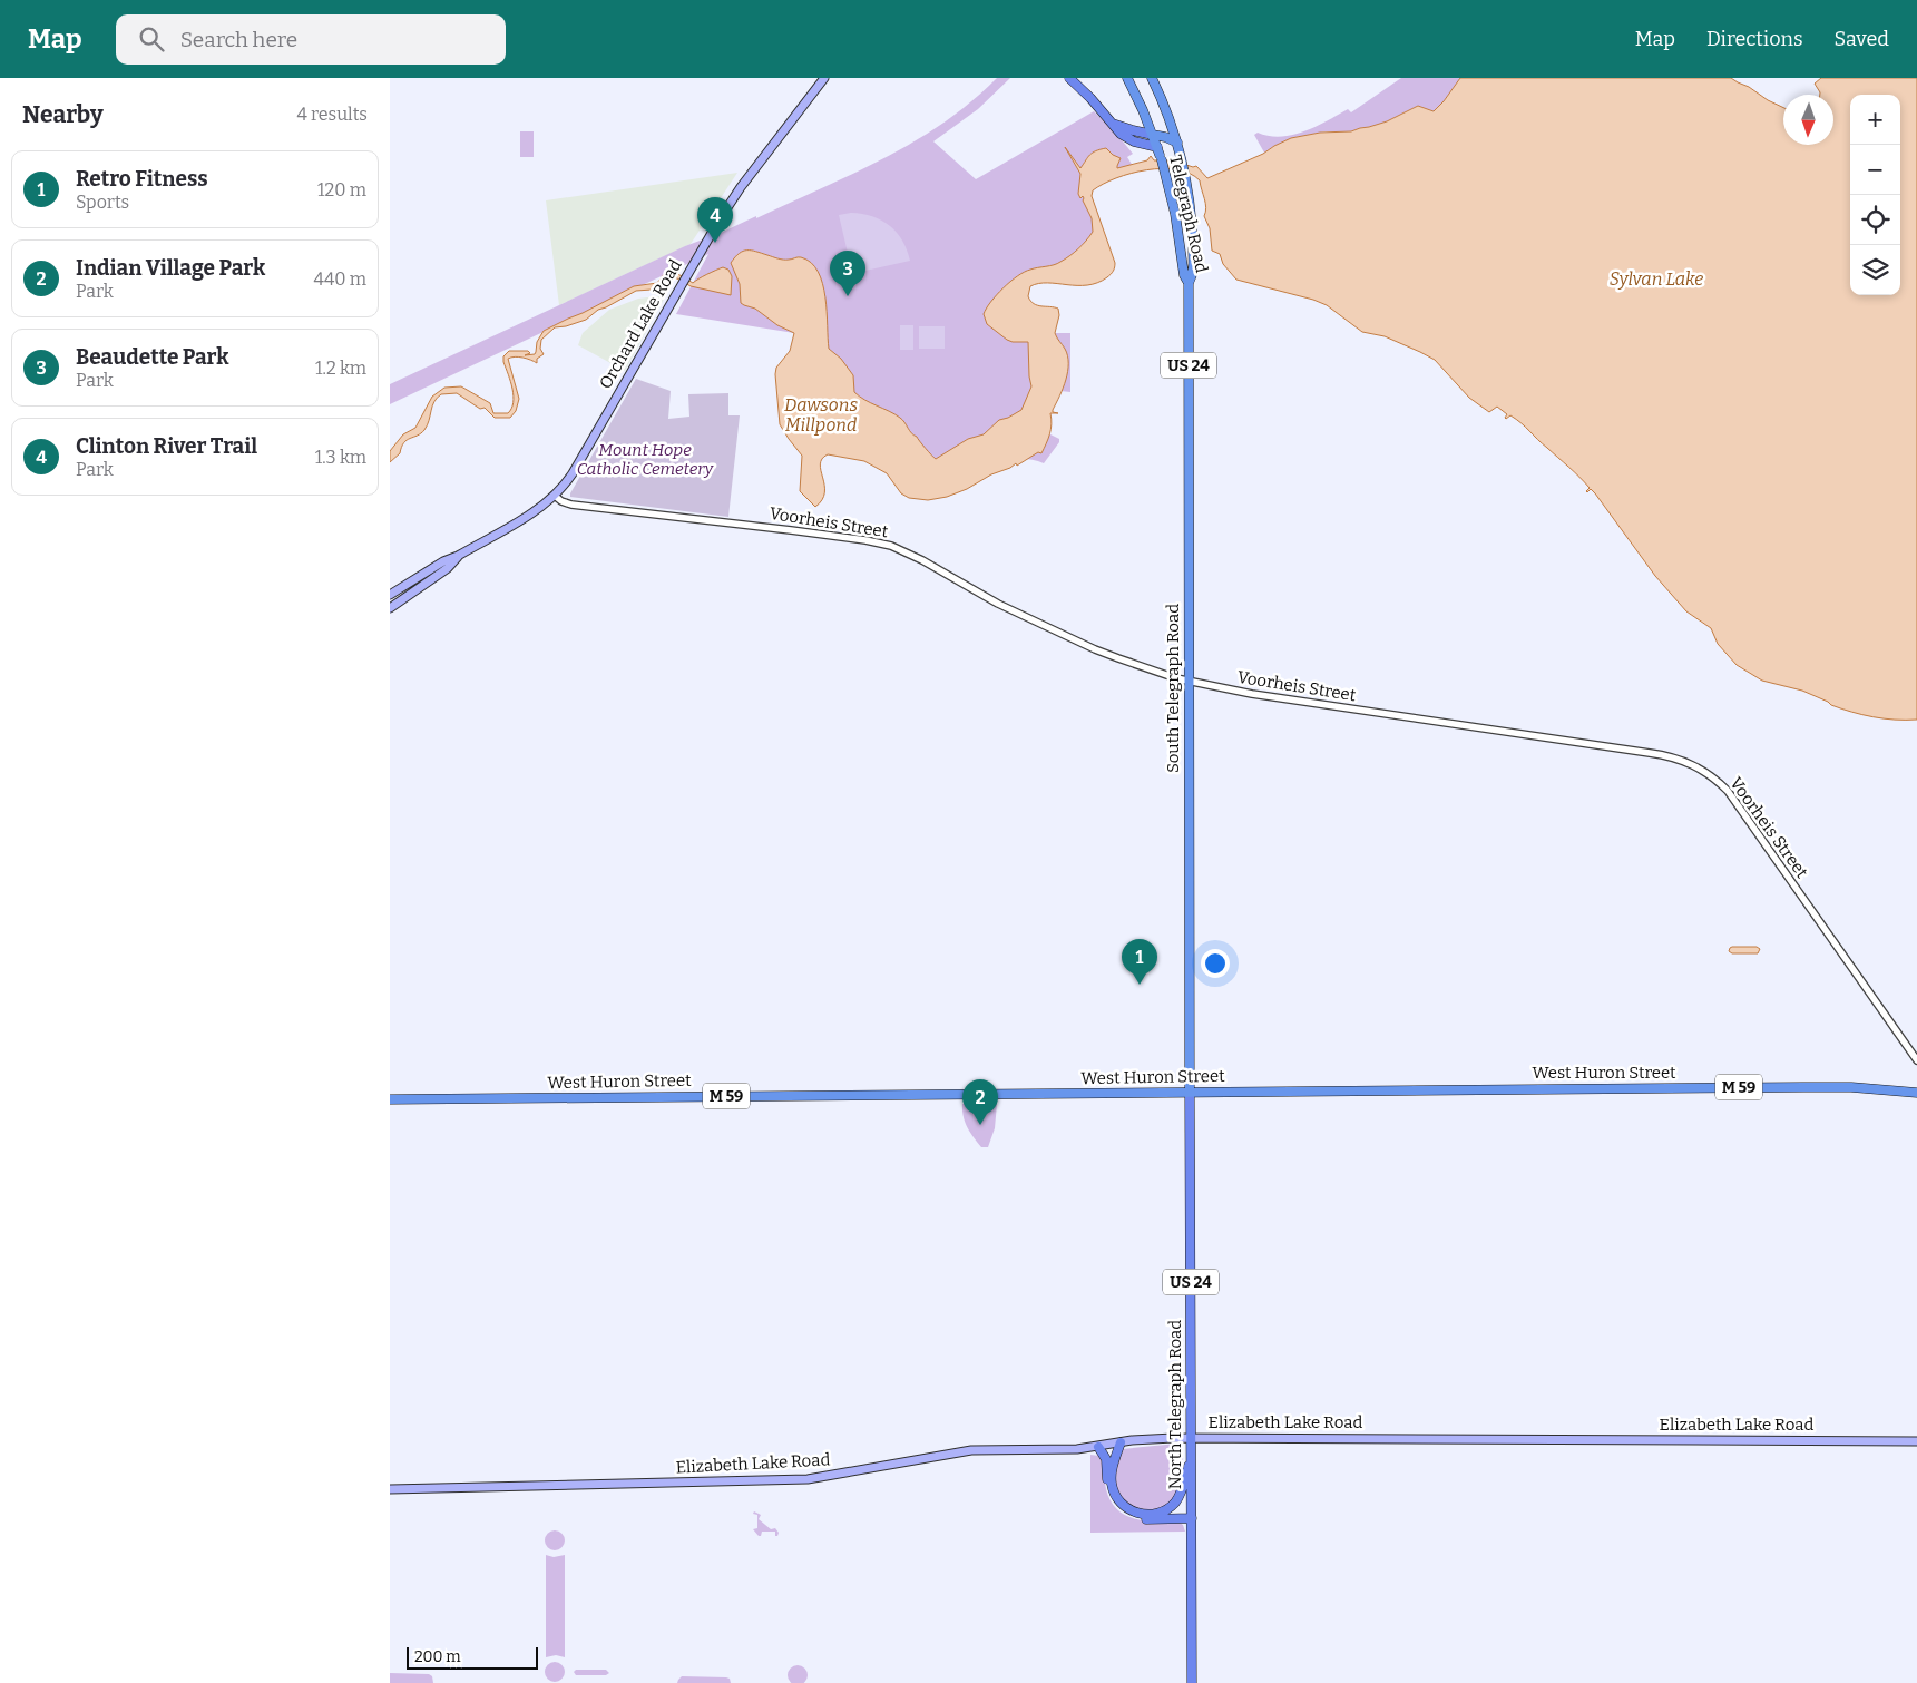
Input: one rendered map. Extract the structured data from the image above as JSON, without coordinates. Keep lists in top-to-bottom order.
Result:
{
  "streets": {
    "highway": [
      "Telegraph Road",
      "US 24",
      "South Telegraph Road",
      "West Huron Street",
      "M 59"
    ],
    "main road": ["Orchard Lake Road", "North Telegraph Road", "Elizabeth Lake Road"],
    "street": ["Voorheis Street"]
  },
  "crossings": [
    ["Telegraph Road", "South Telegraph Road"],
    ["Orchard Lake Road", "Voorheis Street"],
    ["Voorheis Street", "South Telegraph Road"],
    ["South Telegraph Road", "West Huron Street"],
    ["South Telegraph Road", "North Telegraph Road"],
    ["West Huron Street", "North Telegraph Road"],
    ["North Telegraph Road", "Elizabeth Lake Road"]
  ],
  "water": ["Sylvan Lake", "Dawsons Millpond"],
  "parks": ["Mount Hope Catholic Cemetery"],
  "scale_bar": "200 m",
  "north": "bottom",
  "page": {
    "header": "Map",
    "search": "Search here",
    "nav": ["Map", "Directions", "Saved"],
    "heading": ["Nearby", "4 results"],
    "map_buttons": ["+", "−"],
    "list": [
      {
        "mark": "1",
        "name": "Retro Fitness",
        "note": "Sports",
        "value": "120 m"
      },
      {
        "mark": "2",
        "name": "Indian Village Park",
        "note": "Park",
        "value": "440 m"
      },
      {
        "mark": "3",
        "name": "Beaudette Park",
        "note": "Park",
        "value": "1.2 km"
      },
      {
        "mark": "4",
        "name": "Clinton River Trail",
        "note": "Park",
        "value": "1.3 km"
      }
    ],
    "pins": [
      "4",
      "3",
      "1",
      "2"
    ],
    "scale": "200 m"
  }
}
